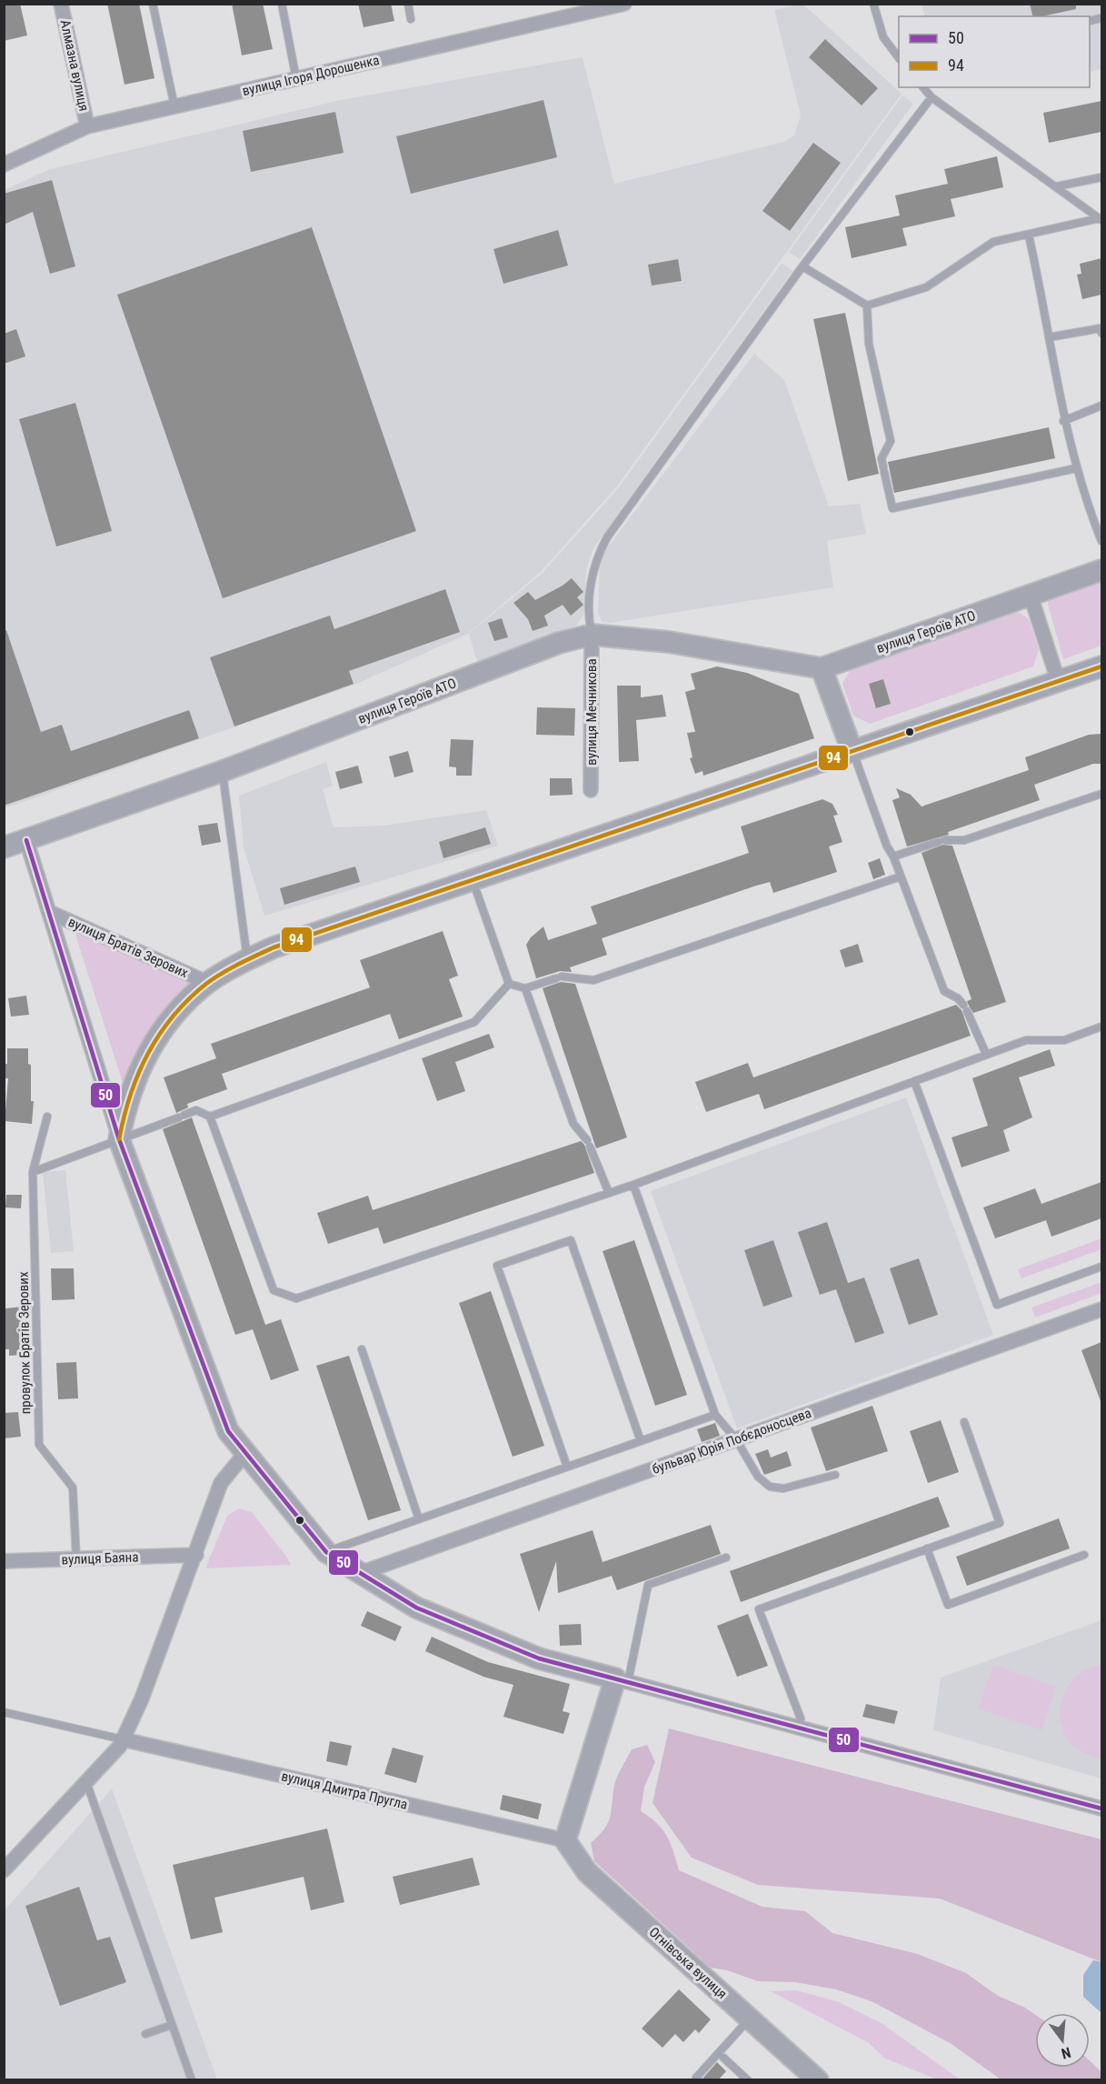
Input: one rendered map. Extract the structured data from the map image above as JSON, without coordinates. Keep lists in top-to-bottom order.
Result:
{
  "streets": {
    "street": [
      "Алмазна вулиця",
      "вулиця Ігоря Дорошенка",
      "вулиця Героїв АТО",
      "вулиця Мечникова",
      "вулиця Братів Зерових",
      "бульвар Юрія Побєдоносцева",
      "вулиця Баяна",
      "вулиця Дмитра Пругла",
      "Огнівська вулиця"
    ],
    "lane": ["провулок Братів Зерових"]
  },
  "crossings": [
    ["Алмазна вулиця", "вулиця Ігоря Дорошенка"],
    ["вулиця Героїв АТО", "вулиця Мечникова"],
    ["вулиця Героїв АТО", "вулиця Братів Зерових"],
    ["вулиця Братів Зерових", "бульвар Юрія Побєдоносцева"],
    ["провулок Братів Зерових", "вулиця Баяна"],
    ["вулиця Дмитра Пругла", "Огнівська вулиця"]
  ],
  "lines": ["transit line 94", "transit line 50"],
  "legend": ["50", "94"],
  "north": "bottom"
}
